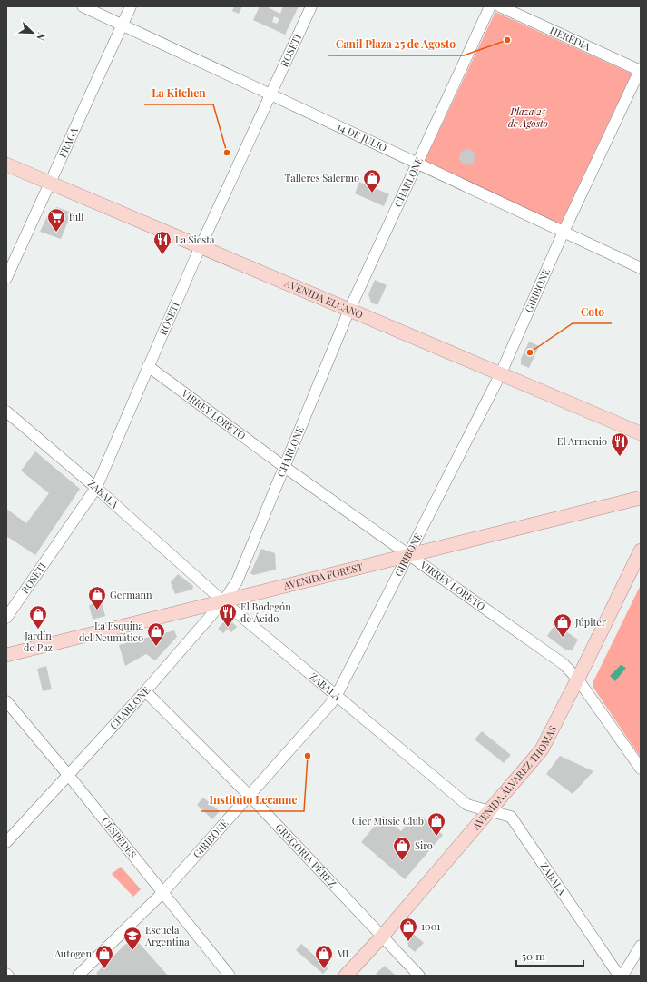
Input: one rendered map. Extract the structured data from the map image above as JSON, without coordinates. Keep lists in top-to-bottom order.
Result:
{
  "streets": {
    "main road": ["AVENIDA ELCANO", "AVENIDA FOREST", "AVENIDA ÁLVAREZ THOMAS"],
    "street": [
      "HEREDIA",
      "ROSETI",
      "14 DE JULIO",
      "FRAGA",
      "CHARLONE",
      "GIRIBONE",
      "VIRREY LORETO",
      "ZABALA",
      "CÉSPEDES",
      "GREGORIA PÉREZ"
    ]
  },
  "crossings": [
    ["HEREDIA", "GIRIBONE"],
    ["ROSETI", "14 DE JULIO"],
    ["ROSETI", "AVENIDA ELCANO"],
    ["ROSETI", "VIRREY LORETO"],
    ["ROSETI", "ZABALA"],
    ["14 DE JULIO", "FRAGA"],
    ["14 DE JULIO", "CHARLONE"],
    ["14 DE JULIO", "GIRIBONE"],
    ["FRAGA", "AVENIDA ELCANO"],
    ["CHARLONE", "AVENIDA ELCANO"],
    ["CHARLONE", "VIRREY LORETO"],
    ["CHARLONE", "ZABALA"],
    ["CHARLONE", "AVENIDA FOREST"],
    ["CHARLONE", "CÉSPEDES"],
    ["CHARLONE", "GREGORIA PÉREZ"],
    ["GIRIBONE", "AVENIDA ELCANO"],
    ["GIRIBONE", "VIRREY LORETO"],
    ["GIRIBONE", "ZABALA"],
    ["GIRIBONE", "AVENIDA FOREST"],
    ["GIRIBONE", "CÉSPEDES"],
    ["GIRIBONE", "GREGORIA PÉREZ"],
    ["VIRREY LORETO", "AVENIDA FOREST"],
    ["VIRREY LORETO", "AVENIDA ÁLVAREZ THOMAS"],
    ["ZABALA", "AVENIDA FOREST"],
    ["ZABALA", "AVENIDA ÁLVAREZ THOMAS"],
    ["AVENIDA ÁLVAREZ THOMAS", "GREGORIA PÉREZ"]
  ],
  "parks": ["Plaza 25 de Agosto"],
  "places": {
    "other": [
      "Canil Plaza 25 de Agosto",
      "La Kitchen",
      "Coto",
      "Instituto Lecanne"
    ],
    "shop": [
      "Talleres Salermo",
      "Germann",
      "Jardín de Paz",
      "Júpiter",
      "La Esquina del Neumático",
      "Cier Music Club",
      "Siro",
      "1001",
      "Autogen",
      "ML"
    ],
    "supermarket": ["full"],
    "restaurant": ["La Siesta", "El Armenio", "El Bodegón de Ácido"],
    "school or university": ["Escuela Argentina"]
  },
  "scale_bar": "50 m",
  "north": "bottom right"
}
